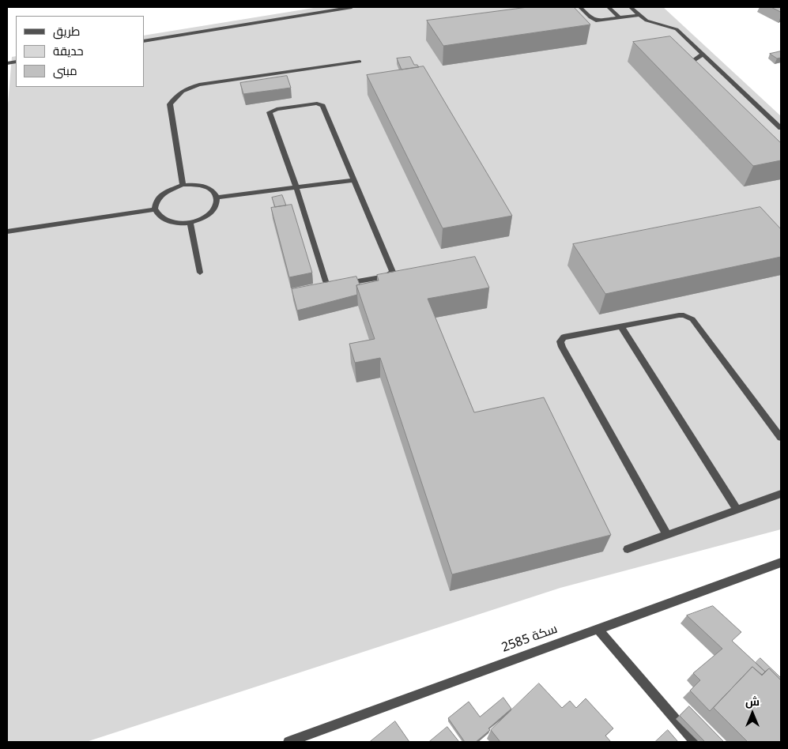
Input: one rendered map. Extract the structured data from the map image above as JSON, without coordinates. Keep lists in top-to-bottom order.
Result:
{
  "streets": {
    "street": ["سكة 2585"]
  },
  "legend": ["طريق", "حديقة", "مبنى"],
  "north": "top"
}
